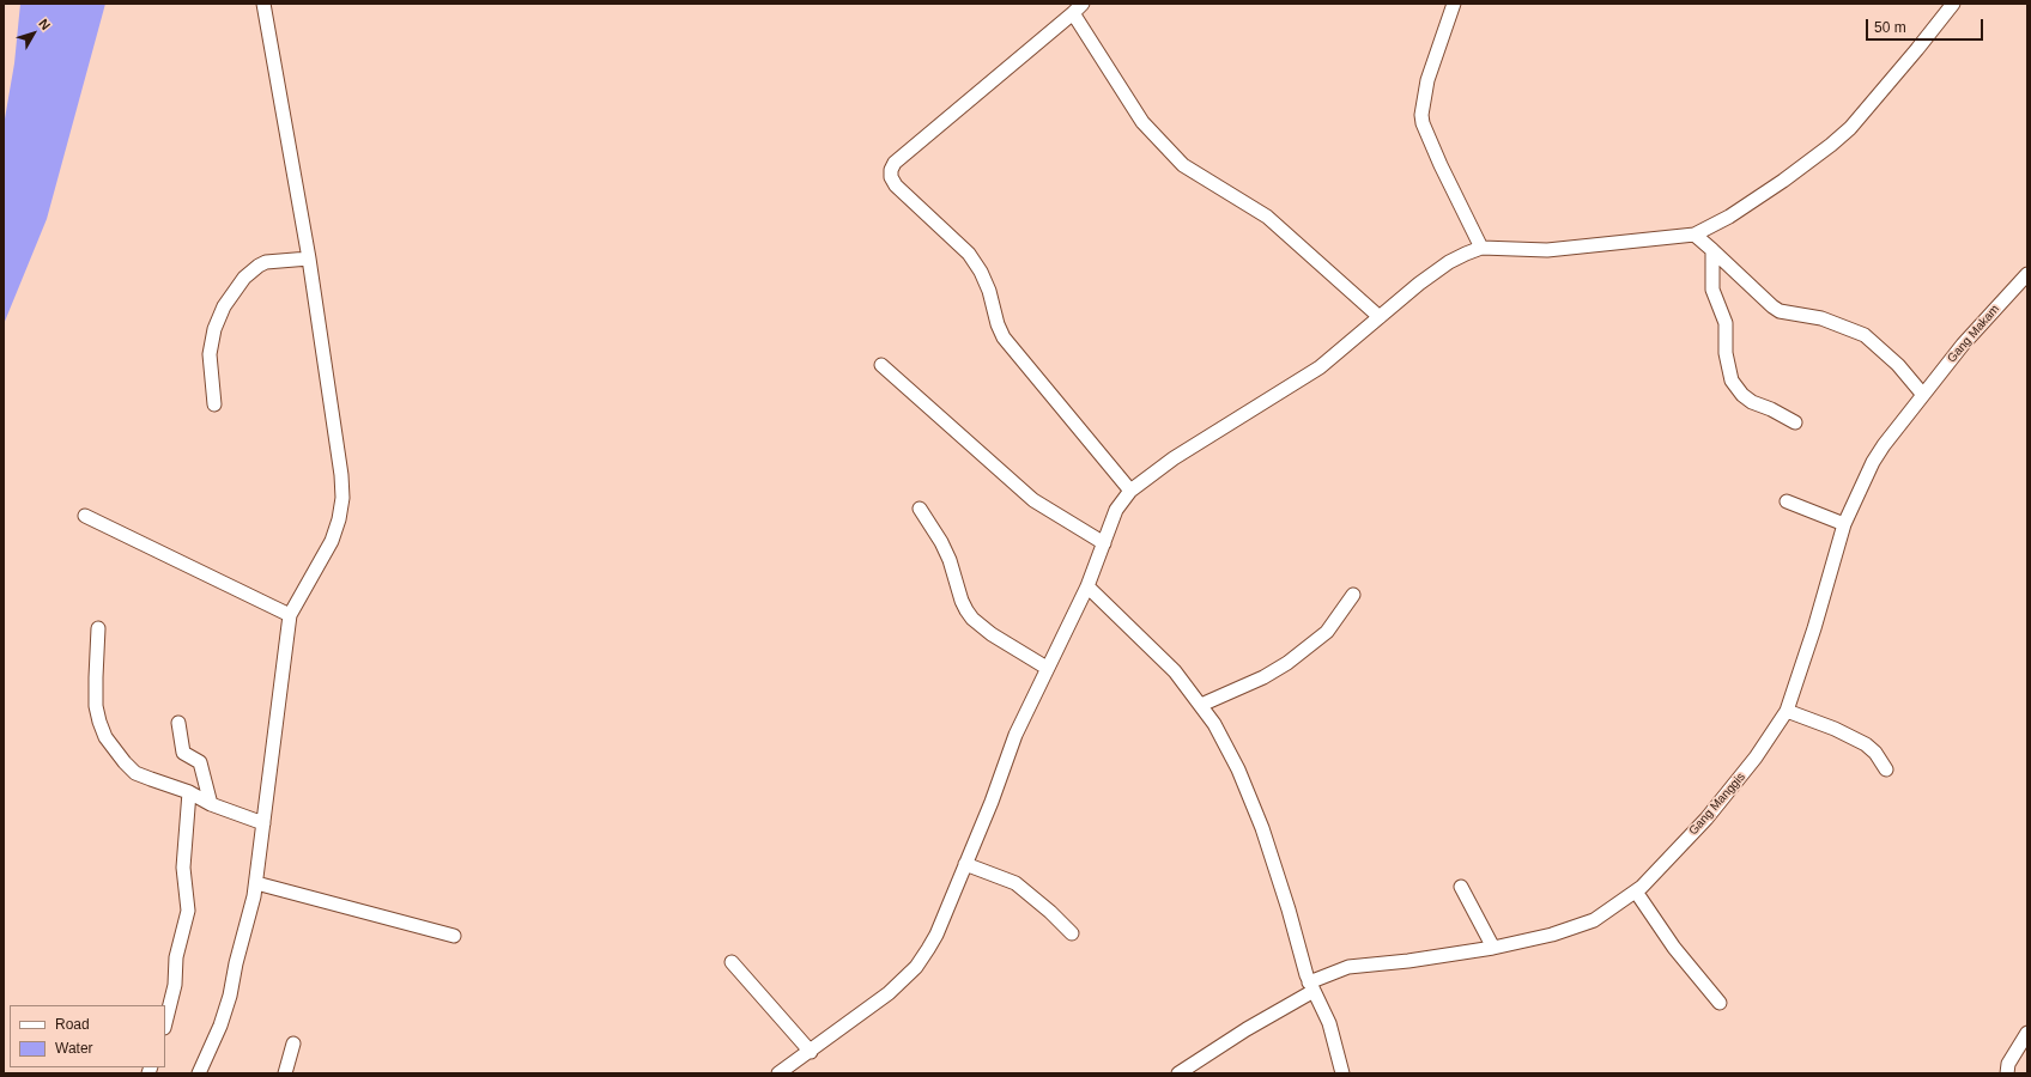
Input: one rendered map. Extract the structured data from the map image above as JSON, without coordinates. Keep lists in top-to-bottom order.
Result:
{
  "streets": {
    "street": ["Gang Makam", "Gang Manggis"]
  },
  "crossings": [
    ["Gang Makam", "Gang Manggis"]
  ],
  "legend": ["Road", "Water"],
  "scale_bar": "50 m",
  "north": "top right"
}
